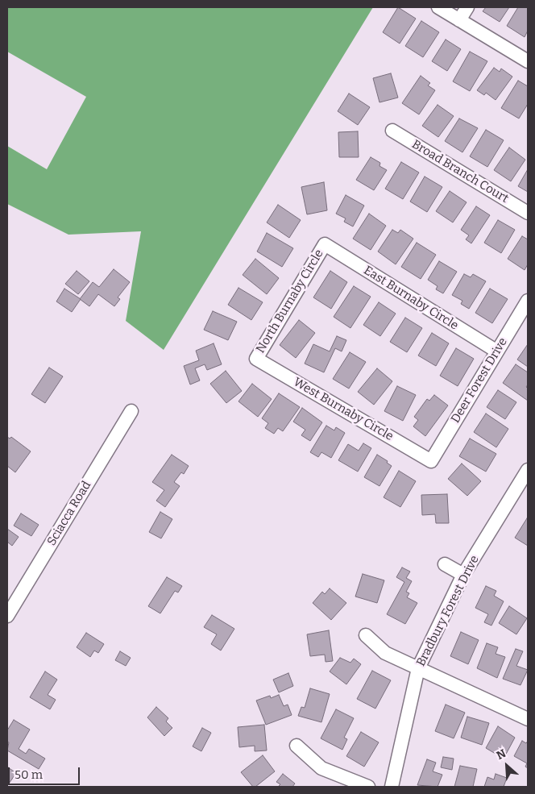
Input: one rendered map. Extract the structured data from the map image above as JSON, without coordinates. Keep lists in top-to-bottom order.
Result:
{
  "streets": {
    "street": [
      "Broad Branch Court",
      "East Burnaby Circle",
      "North Burnaby Circle",
      "Deer Forest Drive",
      "West Burnaby Circle",
      "Sciacca Road",
      "Bradbury Forest Drive"
    ]
  },
  "crossings": [
    ["East Burnaby Circle", "North Burnaby Circle"],
    ["East Burnaby Circle", "Deer Forest Drive"],
    ["North Burnaby Circle", "West Burnaby Circle"],
    ["Deer Forest Drive", "West Burnaby Circle"]
  ],
  "scale_bar": "50 m",
  "north": "top left"
}
